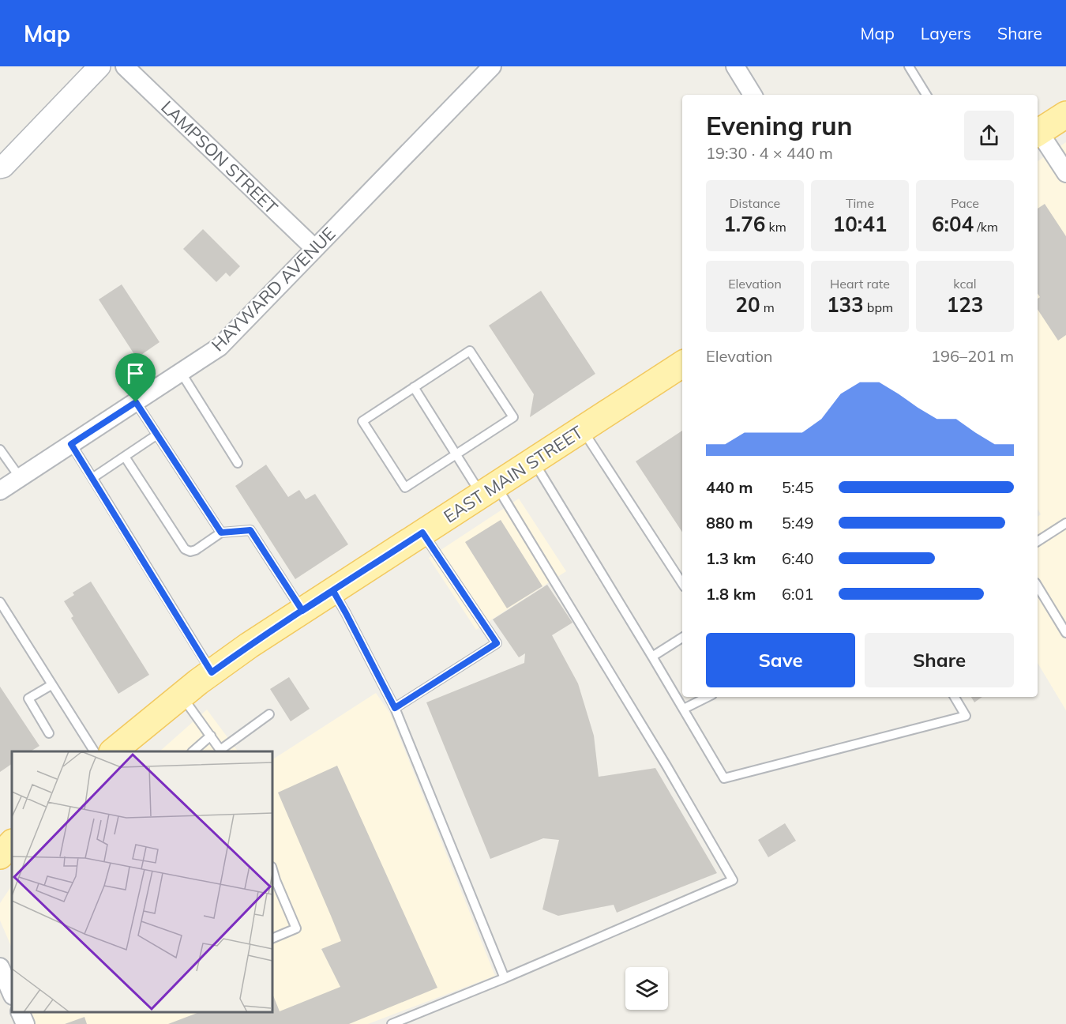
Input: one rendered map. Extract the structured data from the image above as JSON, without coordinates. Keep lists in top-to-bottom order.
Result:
{
  "streets": {
    "main road": ["EAST MAIN STREET"],
    "street": ["LAMPSON STREET", "HAYWARD AVENUE"]
  },
  "crossings": [
    ["LAMPSON STREET", "HAYWARD AVENUE"]
  ],
  "page": {
    "header": "Map",
    "nav": ["Map", "Layers", "Share"],
    "heading": ["Evening run", "19:30 · 4 × 440 m"],
    "stats": [
      ["Distance", "1.76 km"],
      ["Time", "10:41"],
      ["Pace", "6:04 /km"],
      ["Elevation", "20 m"],
      ["Heart rate", "133 bpm"],
      ["kcal", "123"]
    ],
    "chart": ["Elevation", "196–201 m"],
    "list": [
      {
        "name": "440 m",
        "note": "5:45"
      },
      {
        "name": "880 m",
        "note": "5:49"
      },
      {
        "name": "1.3 km",
        "note": "6:40"
      },
      {
        "name": "1.8 km",
        "note": "6:01"
      }
    ],
    "buttons": ["Save", "Share"]
  }
}
